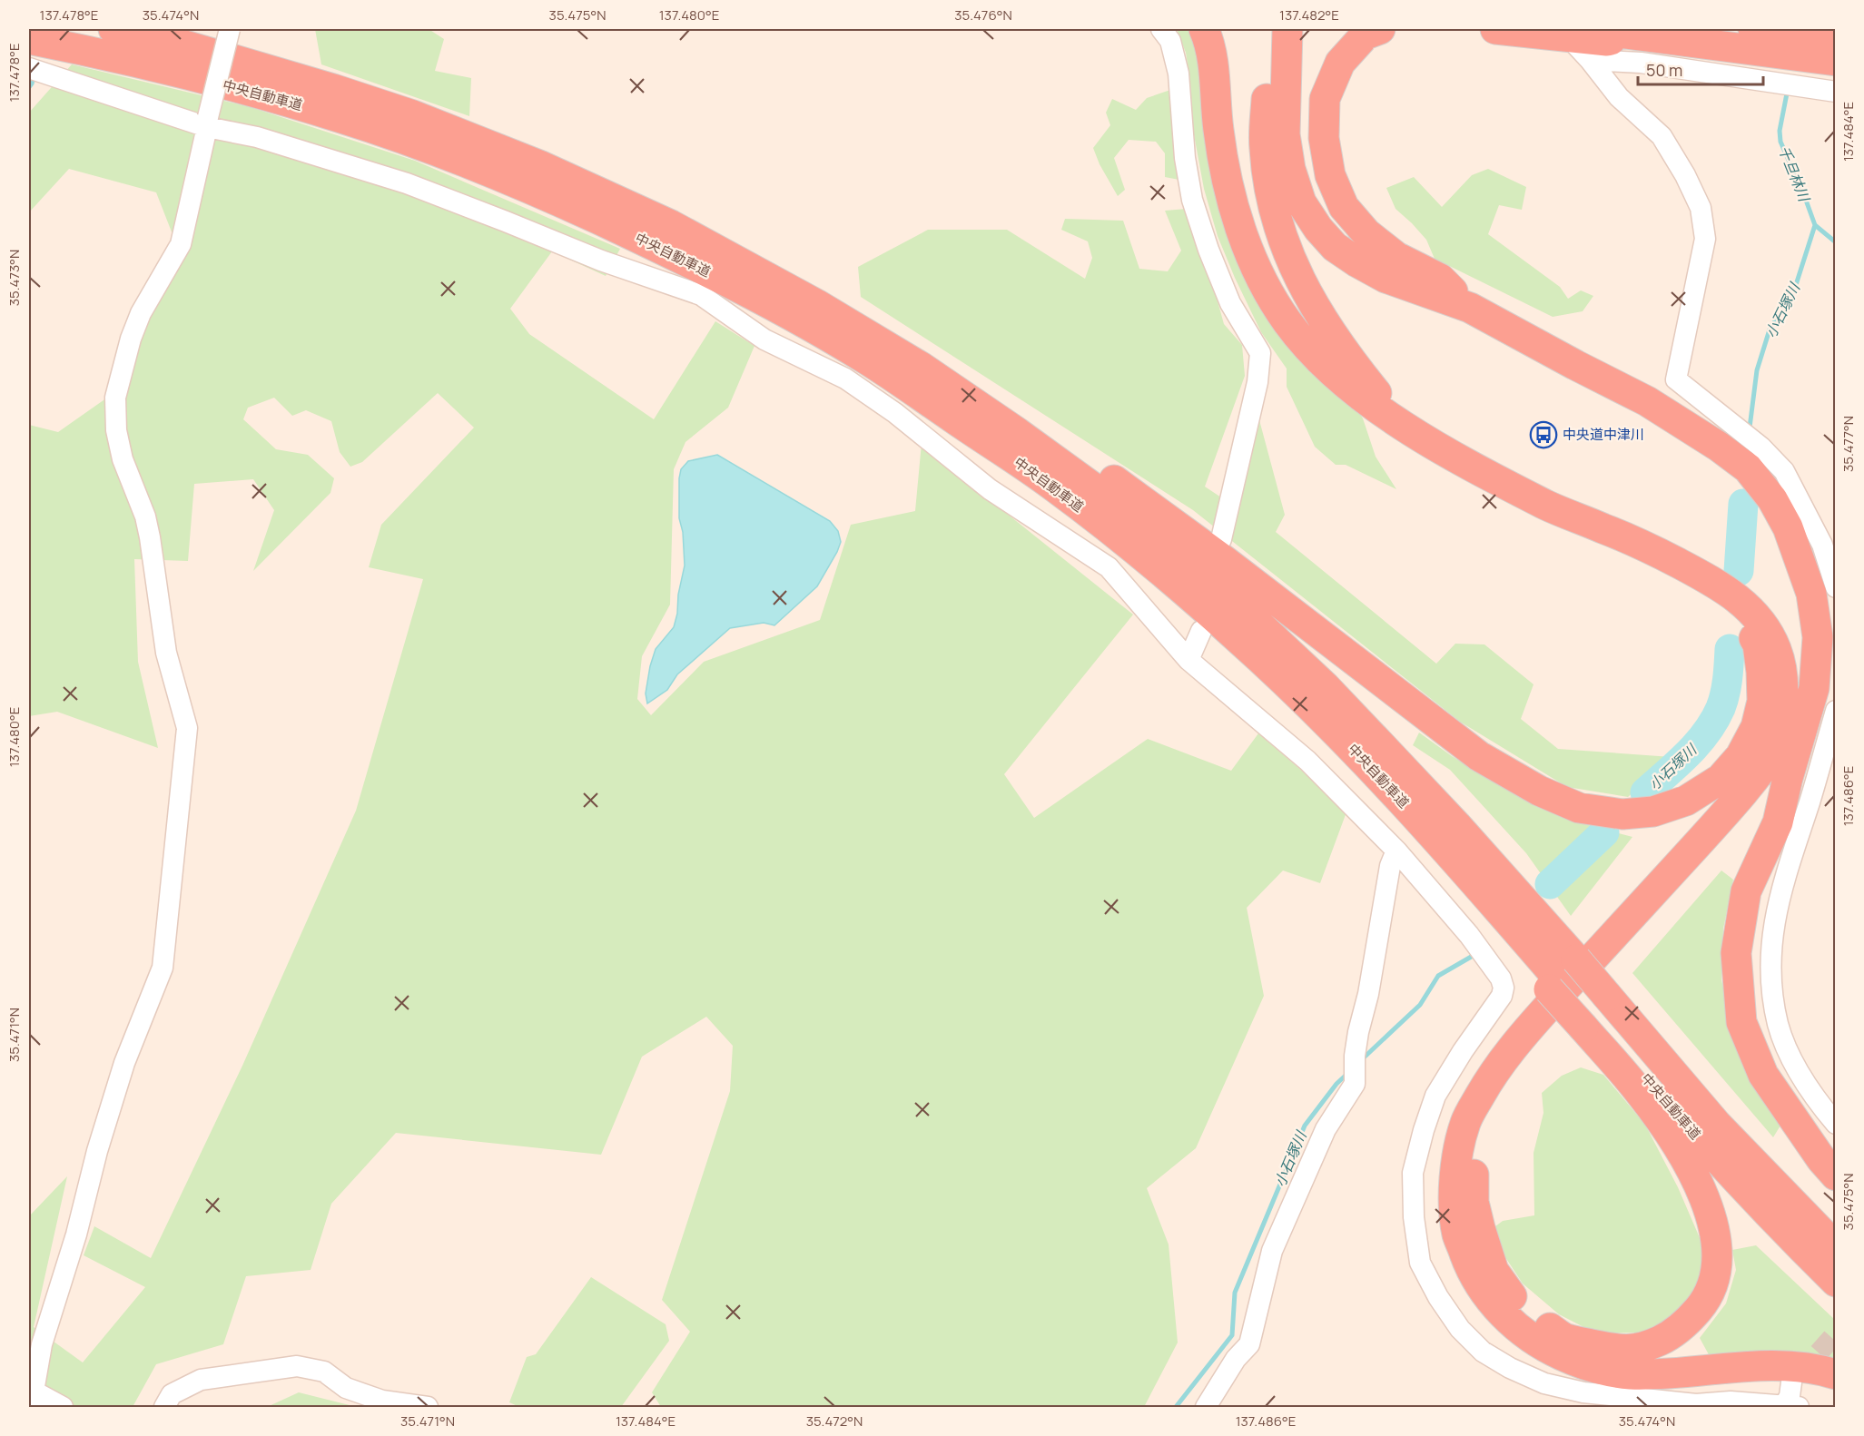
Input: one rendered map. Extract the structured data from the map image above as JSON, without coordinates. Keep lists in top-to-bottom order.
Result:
{
  "streets": {
    "highway": ["中央自動車道"]
  },
  "water": ["千旦林川", "小石塚川"],
  "places": {
    "bus stop": ["中央道中津川"]
  },
  "scale_bar": "50 m",
  "coordinates": [
    "137.478°E",
    "35.474°N",
    "35.475°N",
    "137.480°E",
    "35.476°N",
    "137.482°E",
    "137.484°E",
    "35.473°N",
    "35.477°N",
    "137.486°E",
    "35.471°N",
    "35.472°N"
  ]
}
